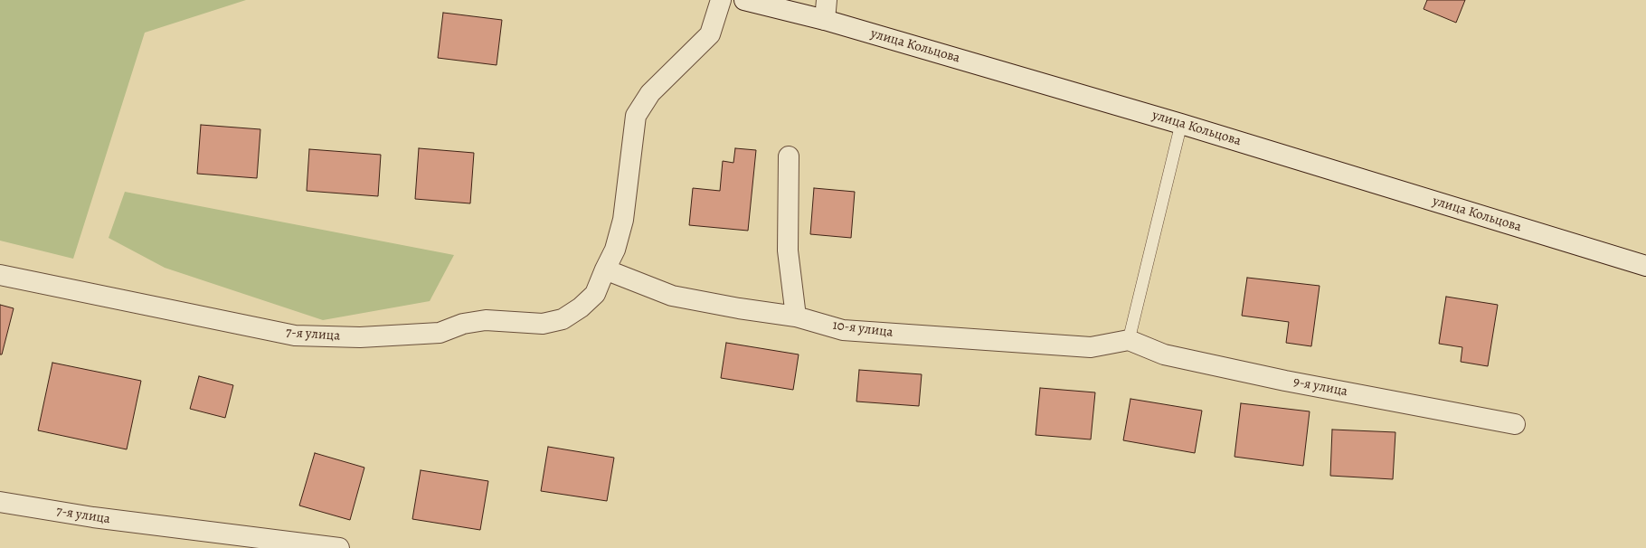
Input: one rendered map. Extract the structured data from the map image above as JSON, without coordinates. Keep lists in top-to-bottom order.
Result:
{
  "streets": {
    "street": [
      "улица Кольцова",
      "10-я улица",
      "7-я улица",
      "9-я улица"
    ]
  },
  "crossings": [
    ["10-я улица", "7-я улица"],
    ["10-я улица", "9-я улица"]
  ]
}
